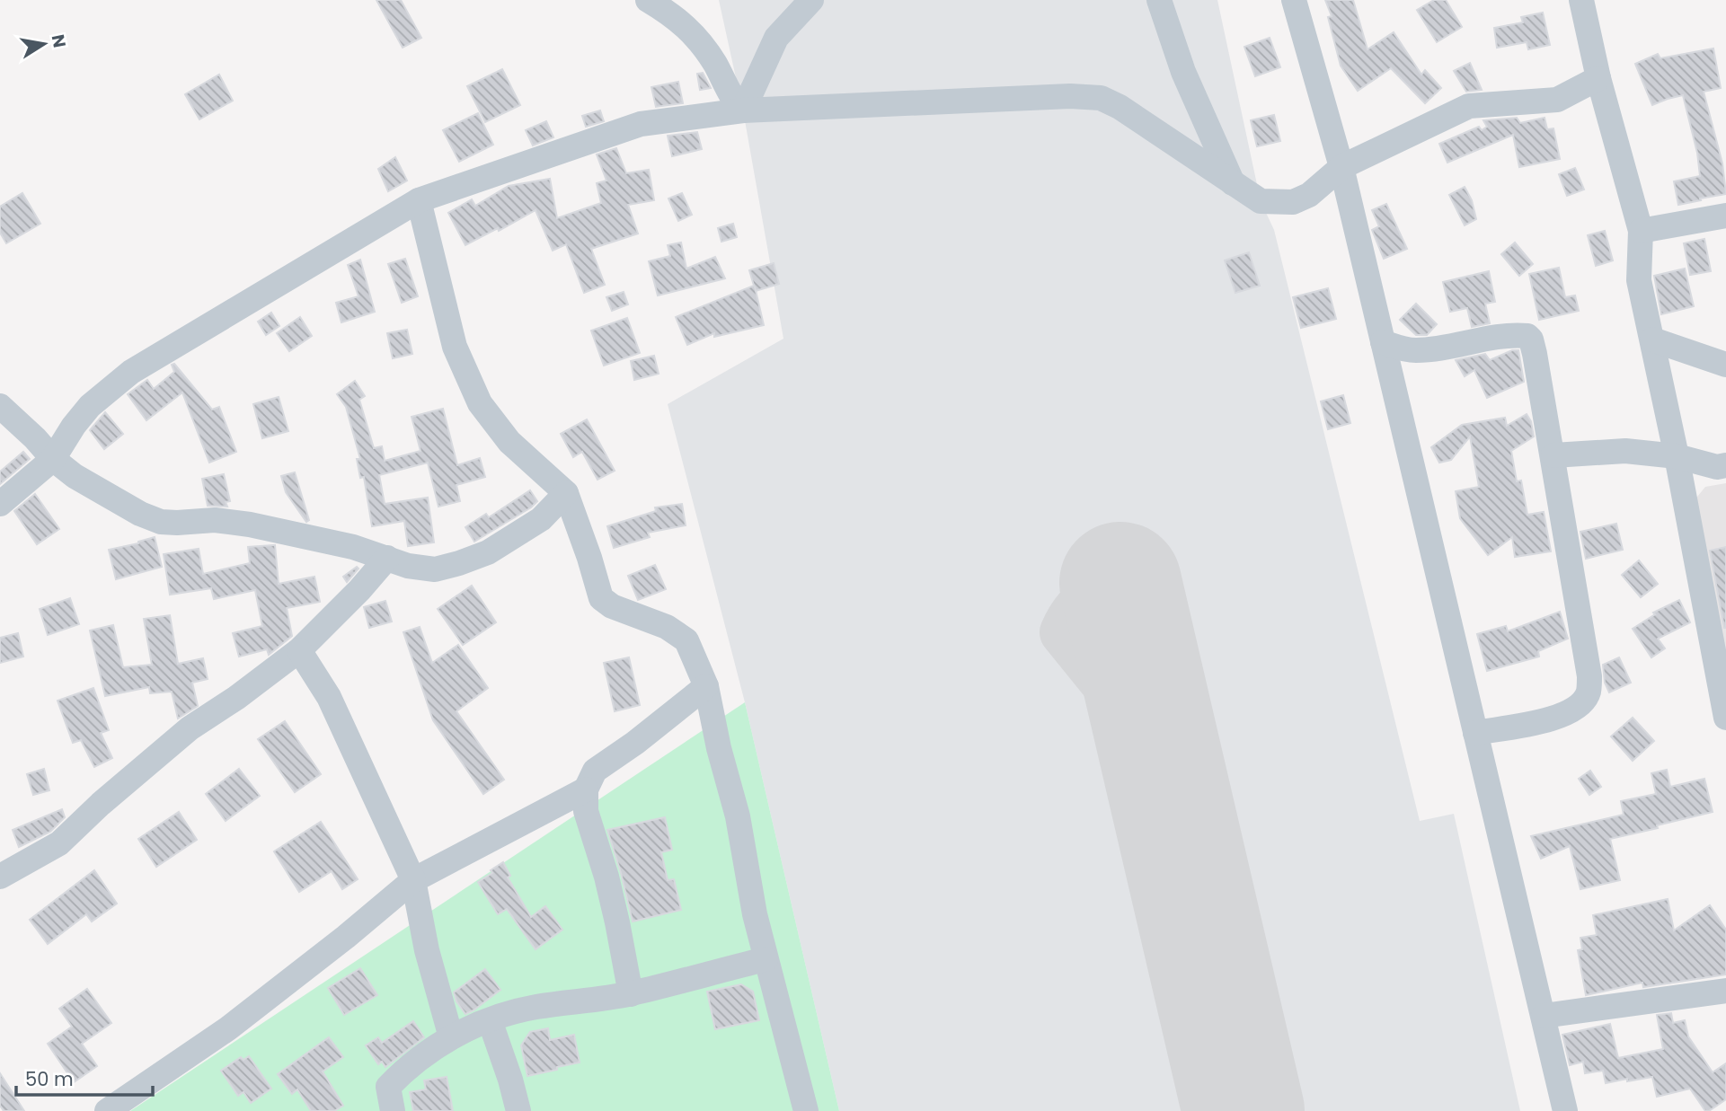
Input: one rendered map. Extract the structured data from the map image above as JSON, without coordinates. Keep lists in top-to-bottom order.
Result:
{
  "scale_bar": "50 m",
  "north": "right"
}
